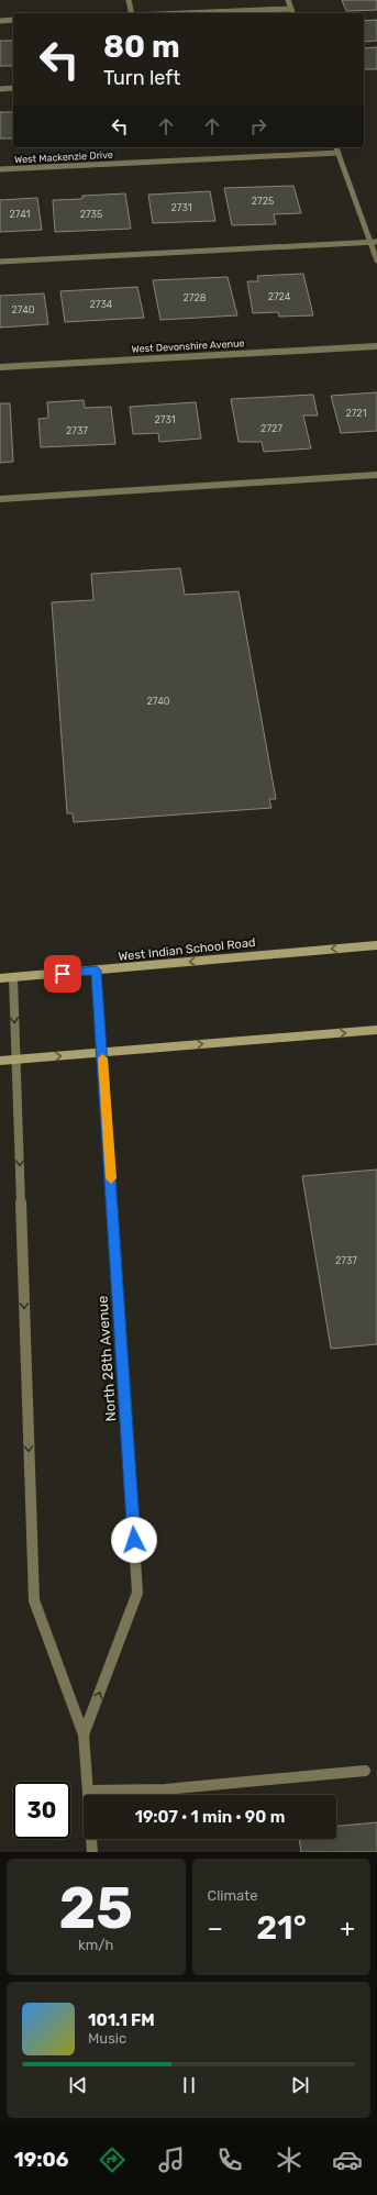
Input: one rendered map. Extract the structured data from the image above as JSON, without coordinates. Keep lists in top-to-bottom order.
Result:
{
  "streets": {
    "main road": ["West Indian School Road"],
    "street": ["West Mackenzie Drive", "West Devonshire Avenue", "North 28th Avenue"]
  },
  "crossings": [
    ["West Indian School Road", "North 28th Avenue"]
  ],
  "one_way": ["West Indian School Road"],
  "house_numbers": [
    "2725",
    "2731",
    "2741",
    "2735",
    "2724",
    "2728",
    "2734",
    "2740",
    "2721",
    "2731",
    "2727",
    "2737",
    "2740",
    "2737"
  ],
  "page": {
    "turn": ["80 m", "Turn left"],
    "limit": "30",
    "trip": "19:07 · 1 min · 90 m",
    "tile": [
      ["25", "km/h"],
      "Climate"
    ],
    "heat": ["−", "21°", "+"],
    "song": ["101.1 FM", "Music"],
    "tabs": "19:06"
  }
}
